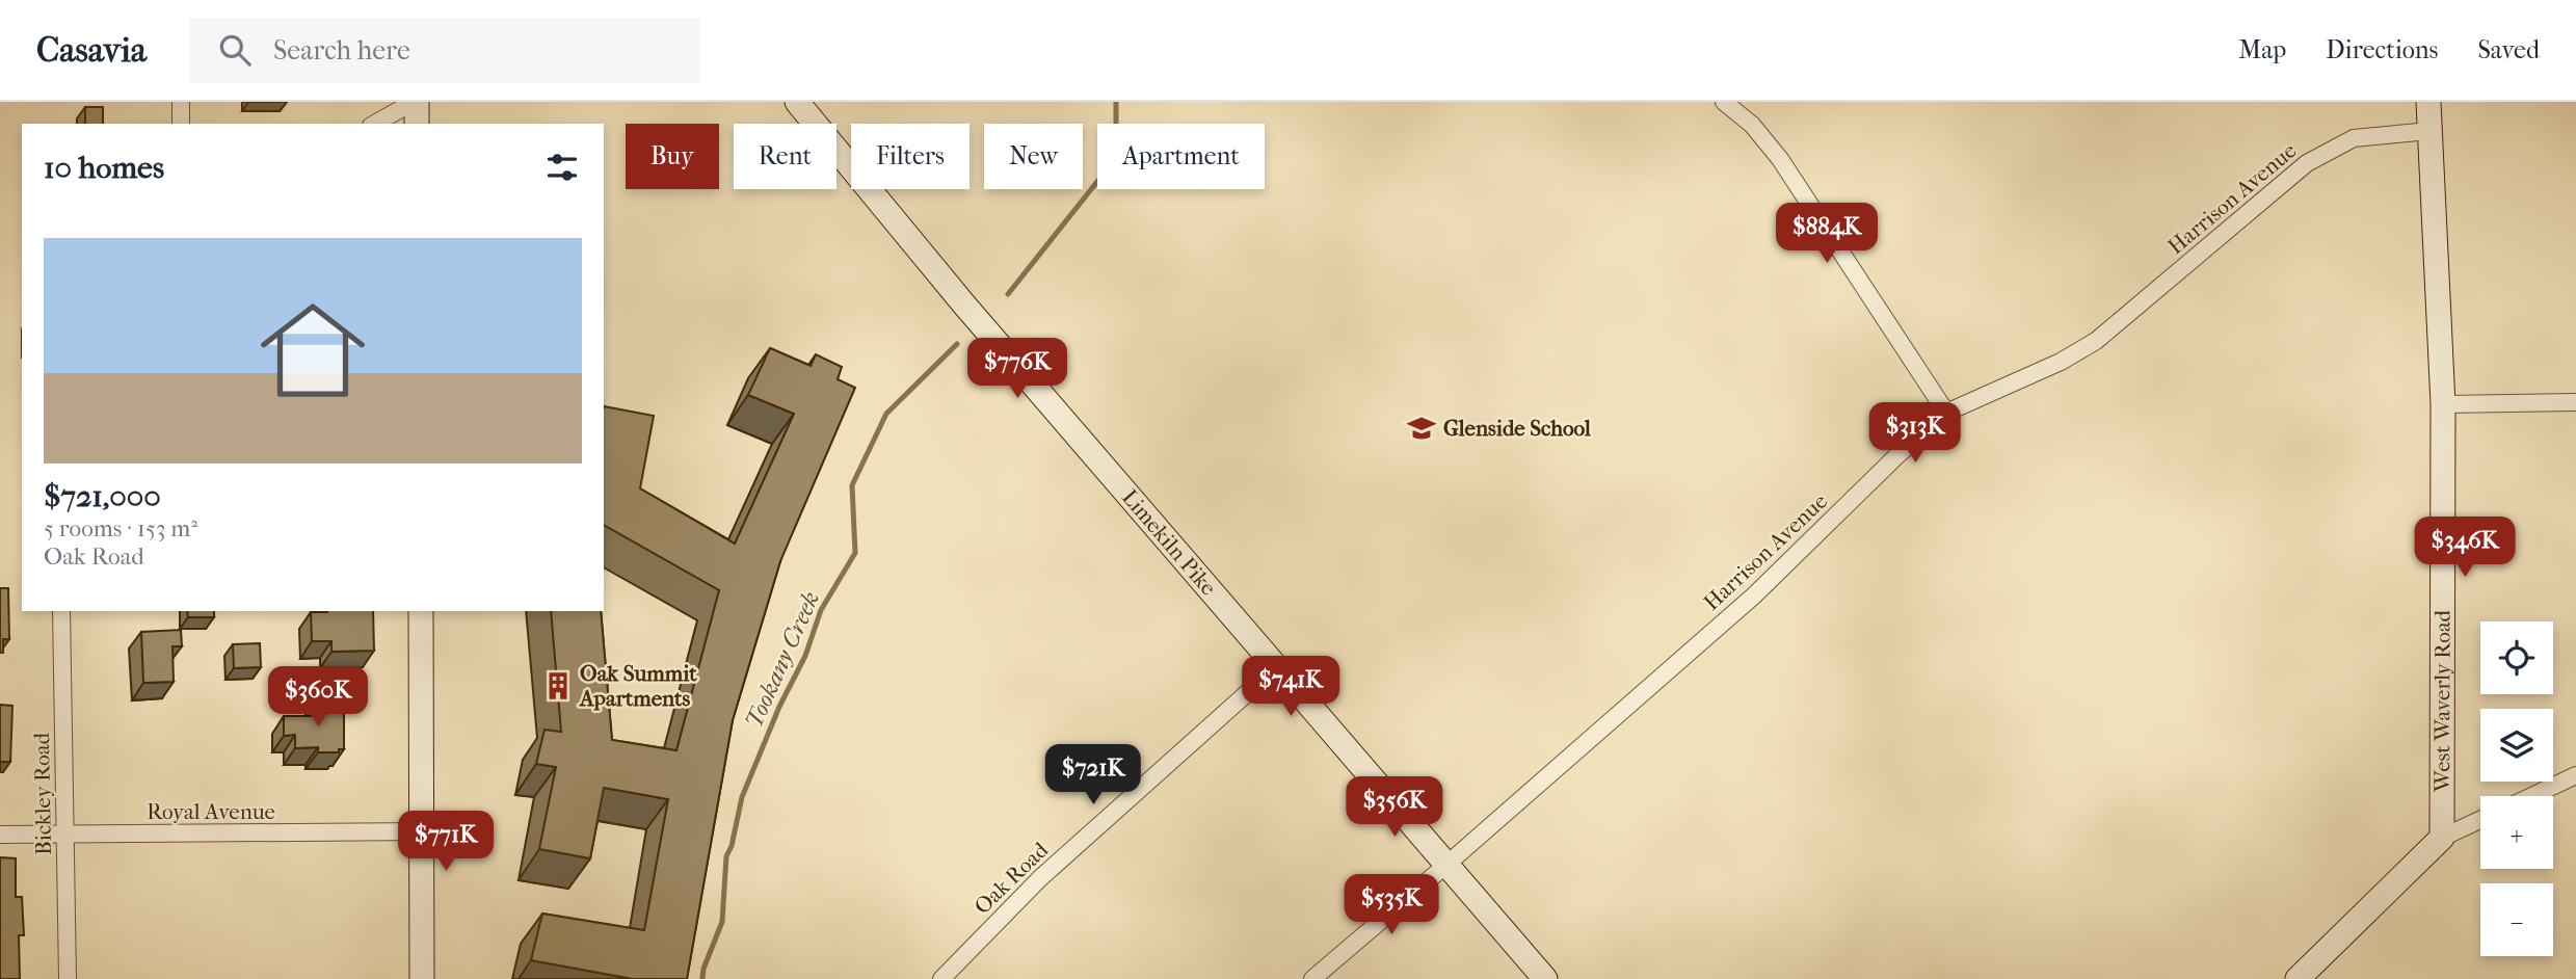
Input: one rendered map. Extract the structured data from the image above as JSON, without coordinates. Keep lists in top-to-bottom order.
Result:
{
  "streets": {
    "main road": ["Limekiln Pike", "West Waverly Road"],
    "street": [
      "Harrison Avenue",
      "Bickley Road",
      "Royal Avenue",
      "Oak Road"
    ]
  },
  "crossings": [
    ["Harrison Avenue", "Limekiln Pike"],
    ["Harrison Avenue", "West Waverly Road"],
    ["Limekiln Pike", "Oak Road"],
    ["Bickley Road", "Royal Avenue"]
  ],
  "water": ["Tookany Creek"],
  "places": {
    "school or university": ["Glenside School"],
    "building": ["Oak Summit Apartments"]
  },
  "page": {
    "header": "Casavia",
    "search": "Search here",
    "nav": ["Map", "Directions", "Saved"],
    "chip": [
      "Buy",
      "Rent",
      "Filters",
      "New",
      "Apartment"
    ],
    "heading": "10 homes",
    "price": [
      "$884K",
      "$776K",
      "$313K",
      "$346K",
      "$741K",
      "$360K",
      "$721K",
      "$356K",
      "$771K",
      "$535K"
    ],
    "list": [
      {
        "name": "$721,000",
        "note": "5 rooms · 153 m² · Oak Road"
      }
    ],
    "map_buttons": ["+", "−"]
  }
}
